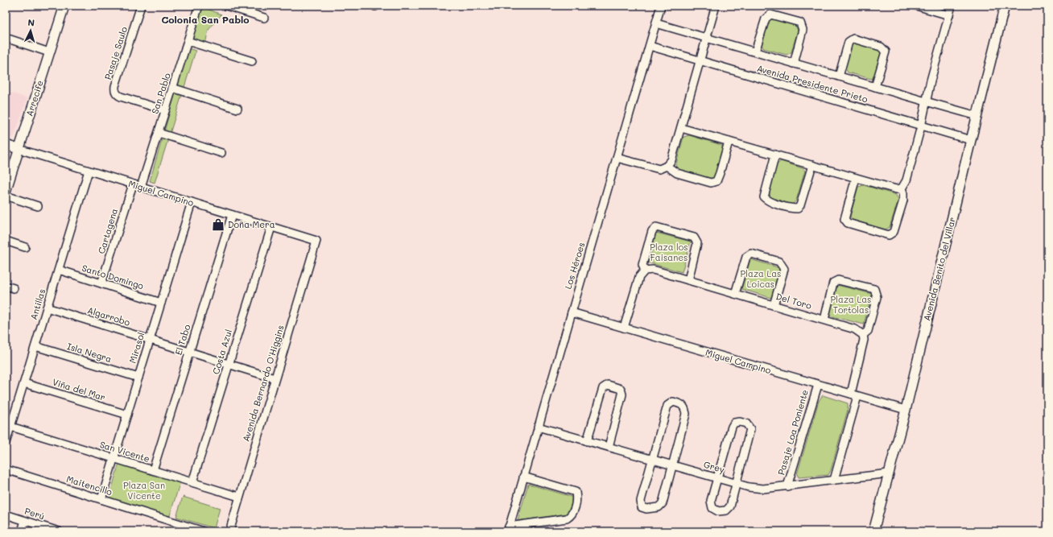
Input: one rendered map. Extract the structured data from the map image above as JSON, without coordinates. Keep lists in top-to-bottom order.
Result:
{
  "streets": {
    "street": [
      "Pasaje Saulo",
      "Avenida Presidente Prieto",
      "San Pablo",
      "Arrecife",
      "Miguel Campino",
      "Cartagena",
      "Los Héroes",
      "Avenida Benito del Villar",
      "Santo Domingo",
      "Del Toro",
      "Antillas",
      "Algarrobo",
      "El Tabo",
      "Mirasol",
      "Costa Azul",
      "Isla Negra",
      "Avenida Bernardo O'Higgins",
      "Viña del Mar",
      "Pasaje Loa Poniente",
      "San Vicente",
      "Grey",
      "Maitencillo",
      "Perú"
    ]
  },
  "crossings": [
    ["Pasaje Saulo", "San Pablo"],
    ["Avenida Presidente Prieto", "Los Héroes"],
    ["Avenida Presidente Prieto", "Avenida Benito del Villar"],
    ["San Pablo", "Miguel Campino"],
    ["Arrecife", "Miguel Campino"],
    ["Miguel Campino", "Cartagena"],
    ["Miguel Campino", "Los Héroes"],
    ["Miguel Campino", "Avenida Benito del Villar"],
    ["Miguel Campino", "Antillas"],
    ["Miguel Campino", "El Tabo"],
    ["Miguel Campino", "Mirasol"],
    ["Miguel Campino", "Costa Azul"],
    ["Miguel Campino", "Avenida Bernardo O'Higgins"],
    ["Miguel Campino", "Pasaje Loa Poniente"],
    ["Cartagena", "Santo Domingo"],
    ["Los Héroes", "Grey"],
    ["Avenida Benito del Villar", "Grey"],
    ["Santo Domingo", "Antillas"],
    ["Santo Domingo", "Mirasol"],
    ["Antillas", "Algarrobo"],
    ["Antillas", "Isla Negra"],
    ["Antillas", "Viña del Mar"],
    ["Antillas", "San Vicente"],
    ["Algarrobo", "El Tabo"],
    ["Algarrobo", "Mirasol"],
    ["Algarrobo", "Costa Azul"],
    ["Algarrobo", "Avenida Bernardo O'Higgins"],
    ["El Tabo", "San Vicente"],
    ["Mirasol", "Isla Negra"],
    ["Mirasol", "Viña del Mar"],
    ["Mirasol", "San Vicente"],
    ["Mirasol", "Maitencillo"],
    ["Costa Azul", "San Vicente"],
    ["Avenida Bernardo O'Higgins", "San Vicente"],
    ["Pasaje Loa Poniente", "Grey"]
  ],
  "districts": ["Colonia San Pablo"],
  "parks": [
    "Plaza los Faisanes",
    "Plaza Las Loicas",
    "Plaza Las Tortolas",
    "Plaza San Vicente"
  ],
  "places": {
    "shop": ["Doña Mera"]
  },
  "north": "top"
}
